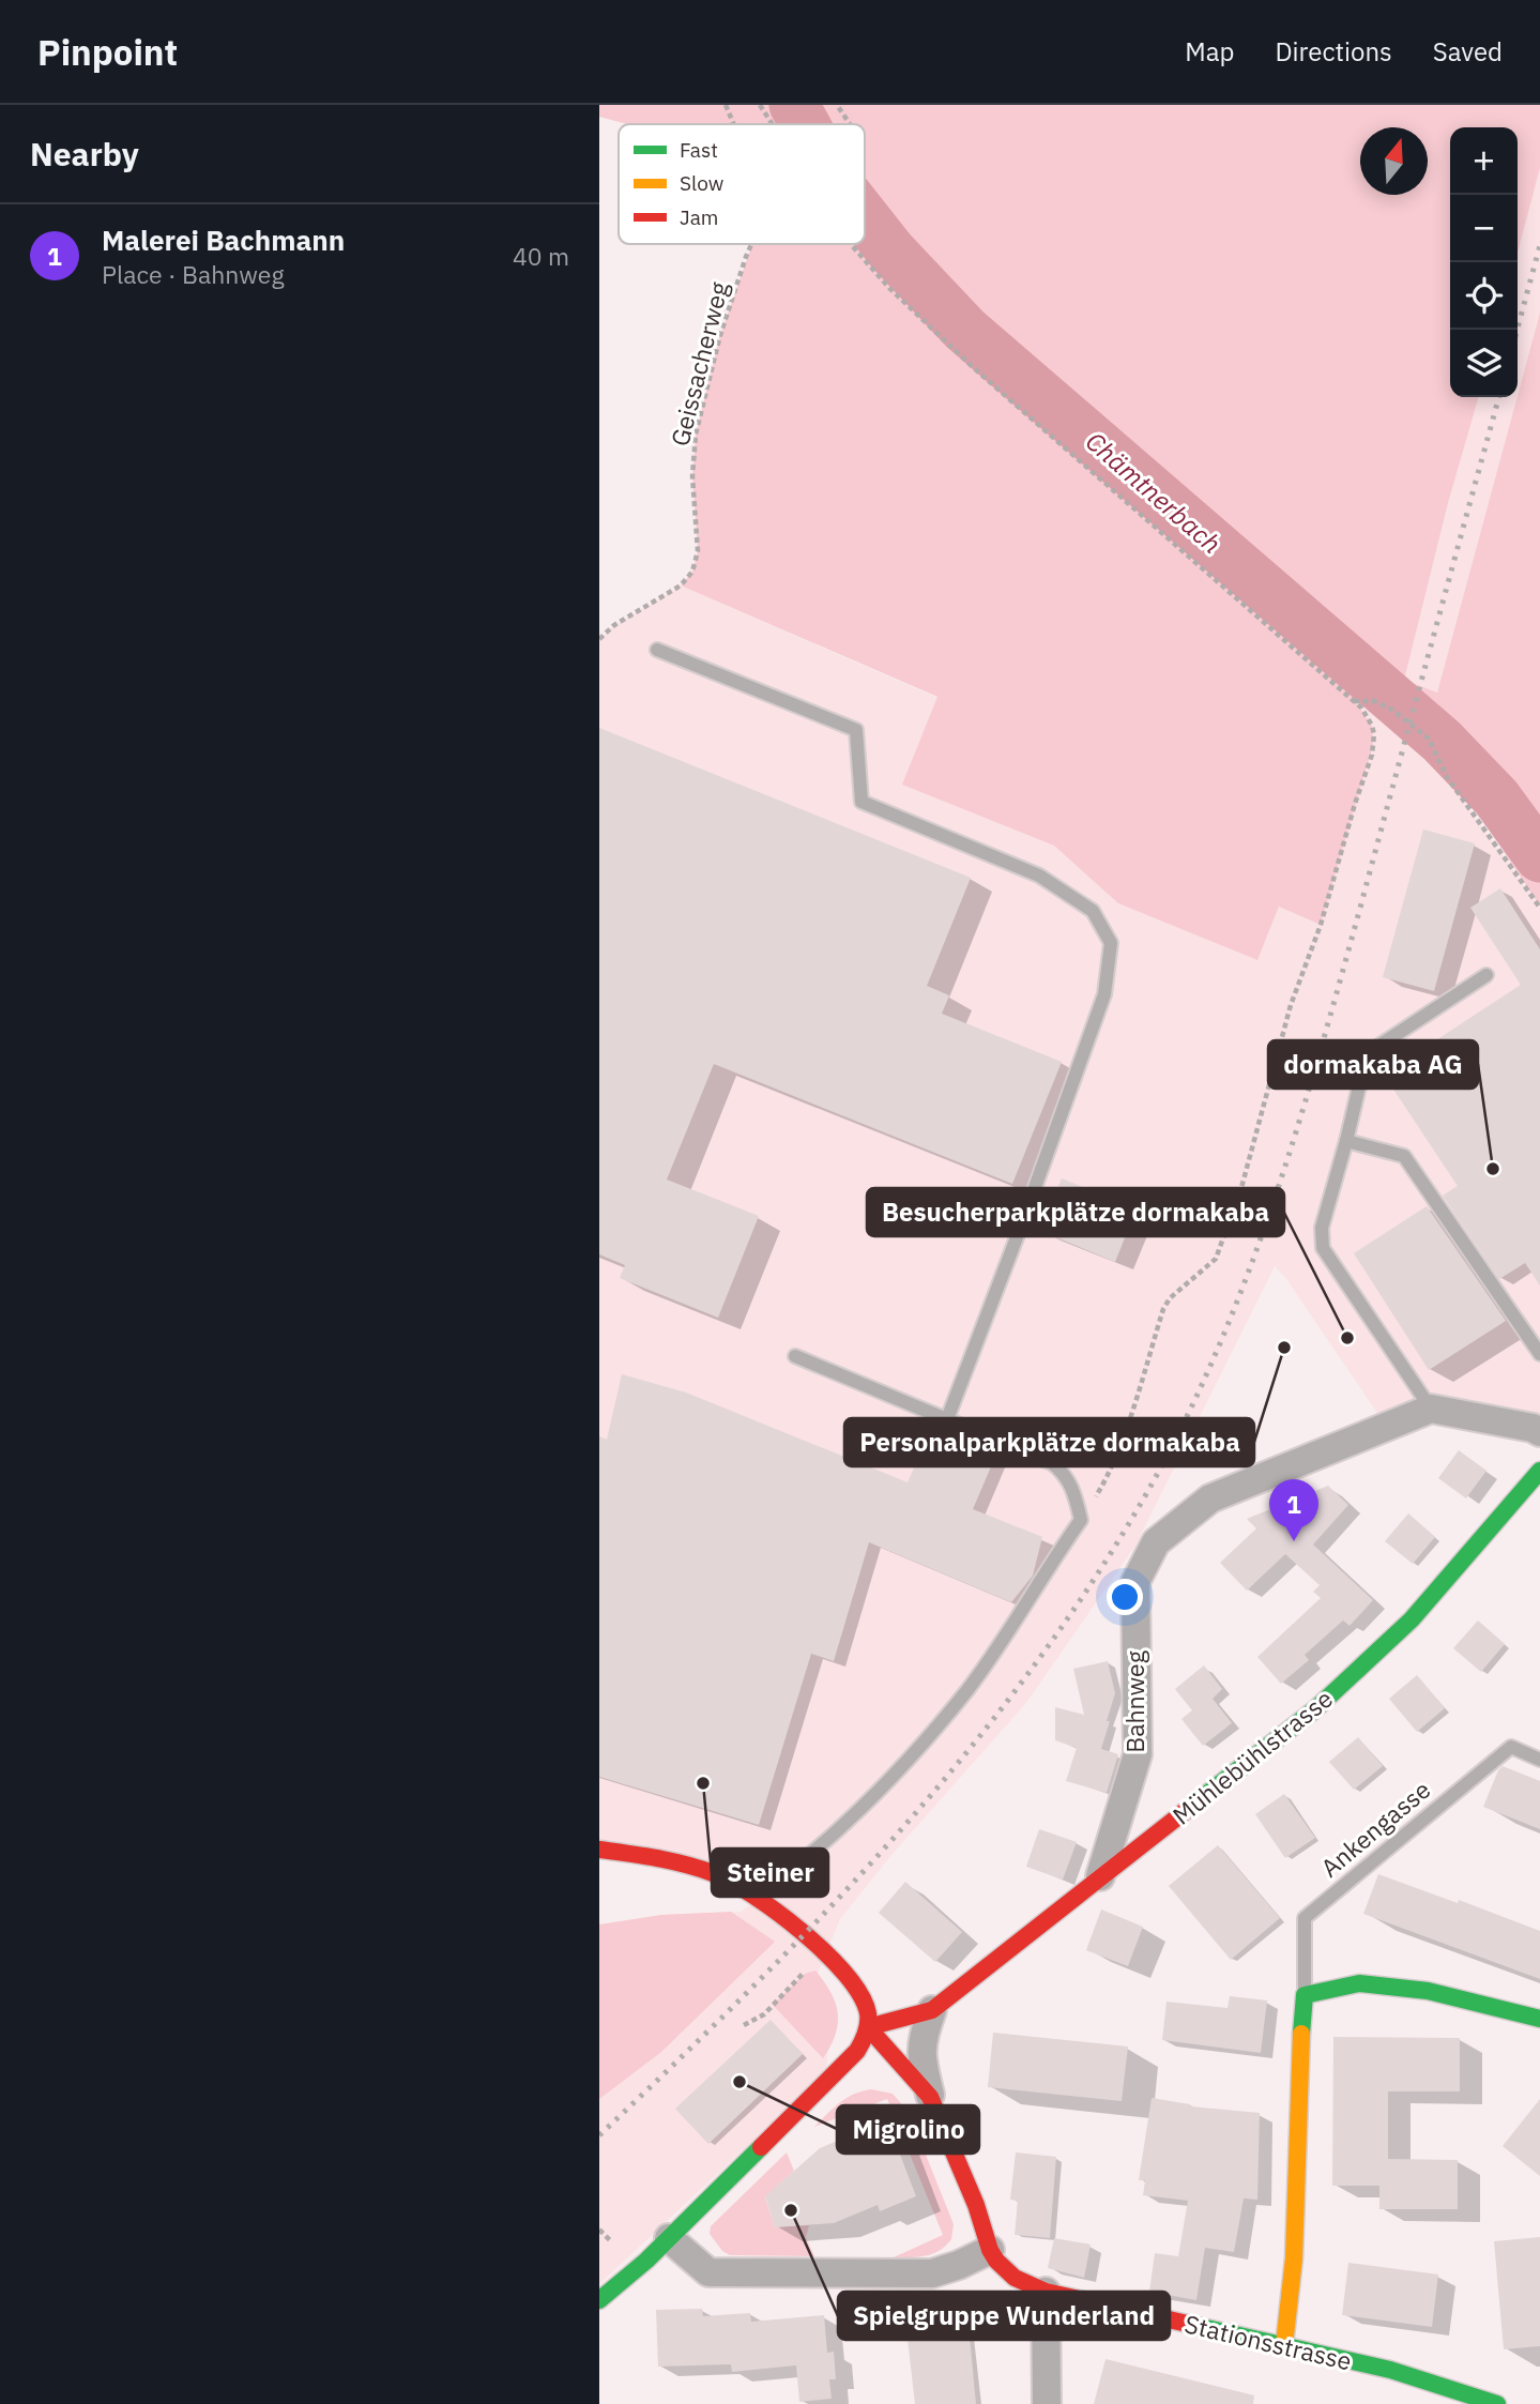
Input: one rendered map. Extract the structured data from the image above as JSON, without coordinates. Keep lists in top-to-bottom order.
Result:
{
  "streets": {
    "street": [
      "Bahnweg",
      "Mühlebühlstrasse",
      "Ankengasse",
      "Stationsstrasse"
    ],
    "path": ["Geissacherweg"]
  },
  "crossings": [
    ["Bahnweg", "Mühlebühlstrasse"],
    ["Ankengasse", "Stationsstrasse"]
  ],
  "water": ["Chämtnerbach"],
  "places": [
    "dormakaba AG",
    "Besucherparkplätze dormakaba",
    "Personalparkplätze dormakaba",
    "Steiner",
    "Migrolino",
    "Spielgruppe Wunderland"
  ],
  "legend": ["Fast", "Slow", "Jam"],
  "north": "top",
  "page": {
    "header": "Pinpoint",
    "nav": ["Map", "Directions", "Saved"],
    "heading": "Nearby",
    "map_buttons": ["+", "−"],
    "list": [
      {
        "mark": "1",
        "name": "Malerei Bachmann",
        "note": "Place · Bahnweg",
        "value": "40 m"
      }
    ],
    "pins": "1"
  }
}
